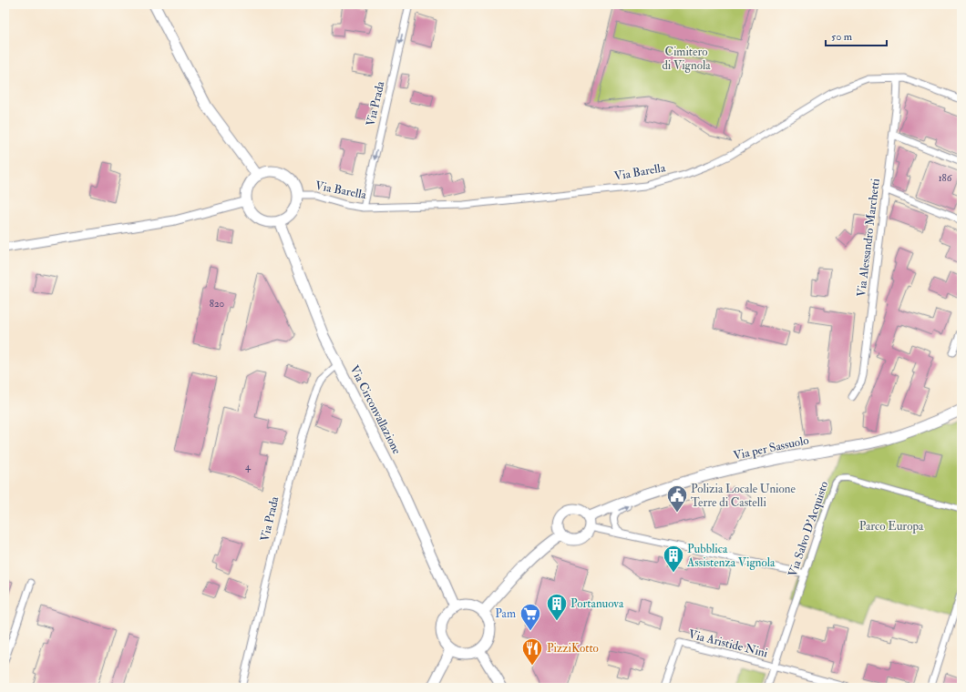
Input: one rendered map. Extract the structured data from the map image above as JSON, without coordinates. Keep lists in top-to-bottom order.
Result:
{
  "streets": {
    "main road": ["Via Circonvallazione", "Via per Sassuolo"],
    "street": [
      "Via Prada",
      "Via Barella",
      "Via Alessandro Marchetti",
      "Via Salvo D'Acquisto",
      "Via Aristide Nini"
    ]
  },
  "crossings": [
    ["Via Prada", "Via Barella"],
    ["Via Prada", "Via Circonvallazione"],
    ["Via Barella", "Via Alessandro Marchetti"],
    ["Via Barella", "Via Circonvallazione"],
    ["Via Salvo D'Acquisto", "Via Aristide Nini"]
  ],
  "one_way": ["Via Prada"],
  "parks": ["Cimitero di Vignola", "Parco Europa"],
  "places": {
    "public building": ["Polizia Locale Unione Terre di Castelli"],
    "building": ["Pubblica Assistenza Vignola", "Portanuova"],
    "supermarket": ["Pam"],
    "restaurant": ["PizziKotto"]
  },
  "house_numbers": ["186", "820", "4"],
  "scale_bar": "50 m"
}
